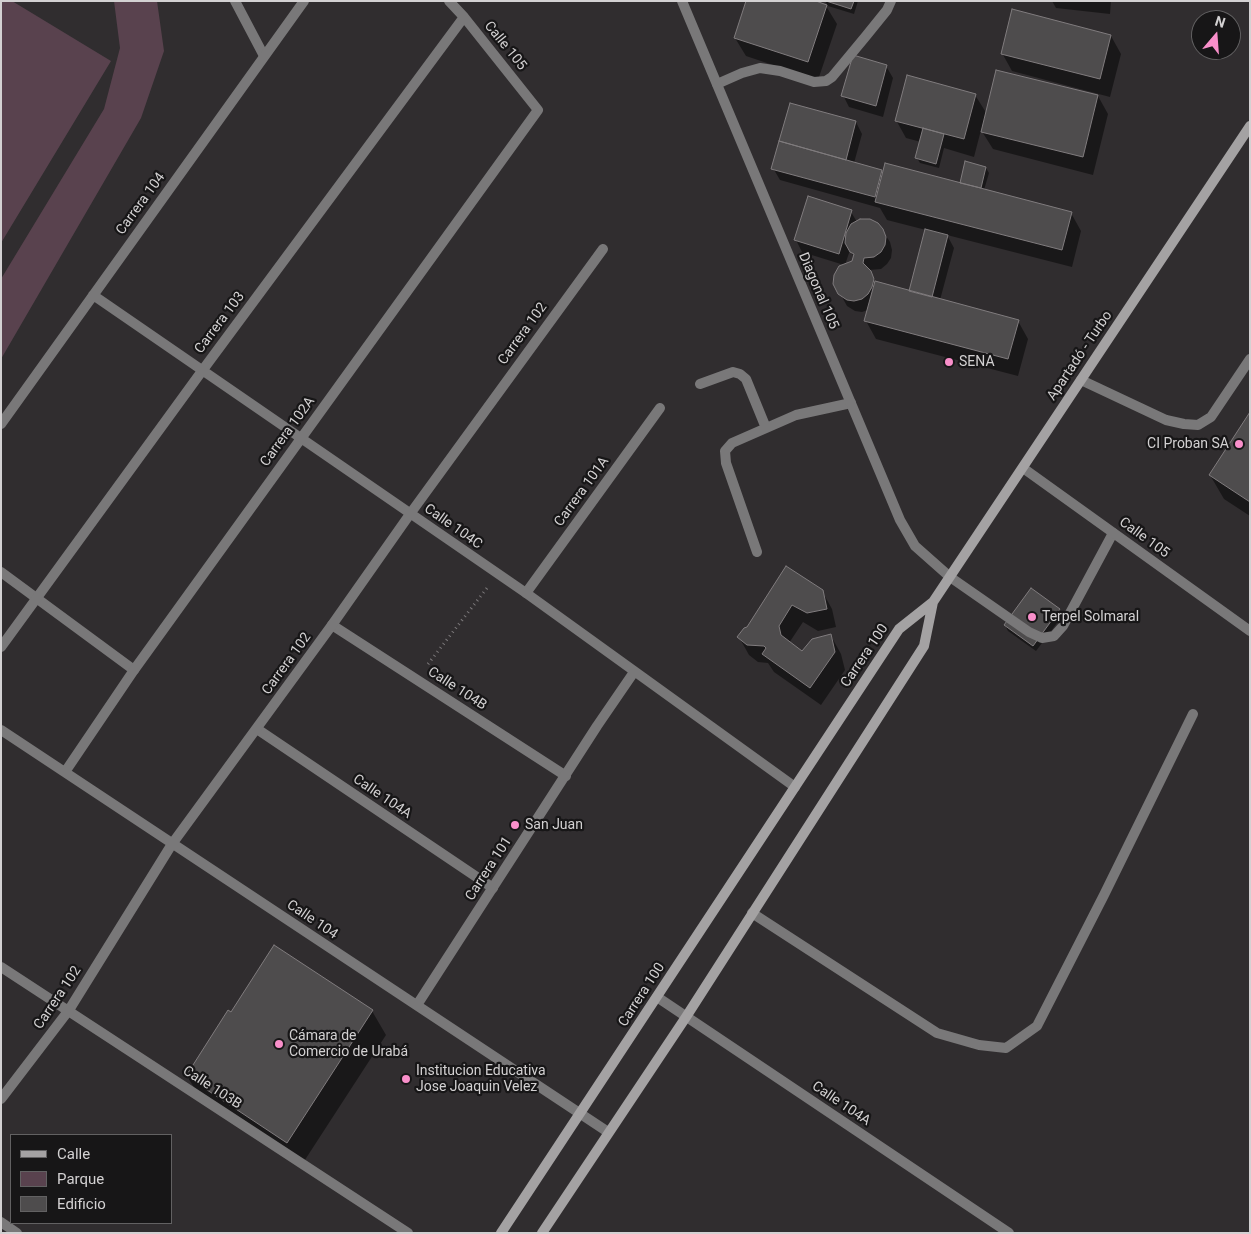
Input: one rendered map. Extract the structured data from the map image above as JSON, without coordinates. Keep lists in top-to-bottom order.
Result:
{
  "streets": {
    "main road": ["Apartadó - Turbo", "Carrera 100"],
    "street": [
      "Calle 105",
      "Carrera 104",
      "Diagonal 105",
      "Carrera 103",
      "Carrera 102",
      "Carrera 102A",
      "Carrera 101A",
      "Calle 104C",
      "Calle 104B",
      "Calle 104A",
      "Carrera 101",
      "Calle 104",
      "Calle 103B"
    ]
  },
  "crossings": [
    ["Calle 105", "Diagonal 105"],
    ["Calle 105", "Carrera 103"],
    ["Calle 105", "Apartadó - Turbo"],
    ["Calle 105", "Carrera 102A"],
    ["Carrera 104", "Calle 104C"],
    ["Diagonal 105", "Apartadó - Turbo"],
    ["Carrera 103", "Calle 104C"],
    ["Carrera 102", "Calle 104C"],
    ["Carrera 102", "Calle 104B"],
    ["Carrera 102", "Calle 104A"],
    ["Carrera 102", "Calle 104"],
    ["Carrera 102", "Calle 103B"],
    ["Apartadó - Turbo", "Carrera 100"],
    ["Carrera 102A", "Calle 104C"],
    ["Carrera 102A", "Calle 104"],
    ["Carrera 101A", "Calle 104C"],
    ["Calle 104C", "Carrera 100"],
    ["Calle 104C", "Carrera 101"],
    ["Carrera 100", "Calle 104A"],
    ["Carrera 100", "Calle 104"],
    ["Calle 104B", "Carrera 101"],
    ["Calle 104A", "Carrera 101"],
    ["Carrera 101", "Calle 104"]
  ],
  "places": [
    "SENA",
    "CI Proban SA",
    "Terpel Solmaral",
    "San Juan",
    "Cámara de Comercio de Urabá",
    "Institucion Educativa Jose Joaquin Velez"
  ],
  "legend": ["Calle", "Parque", "Edificio"],
  "north": "top"
}
